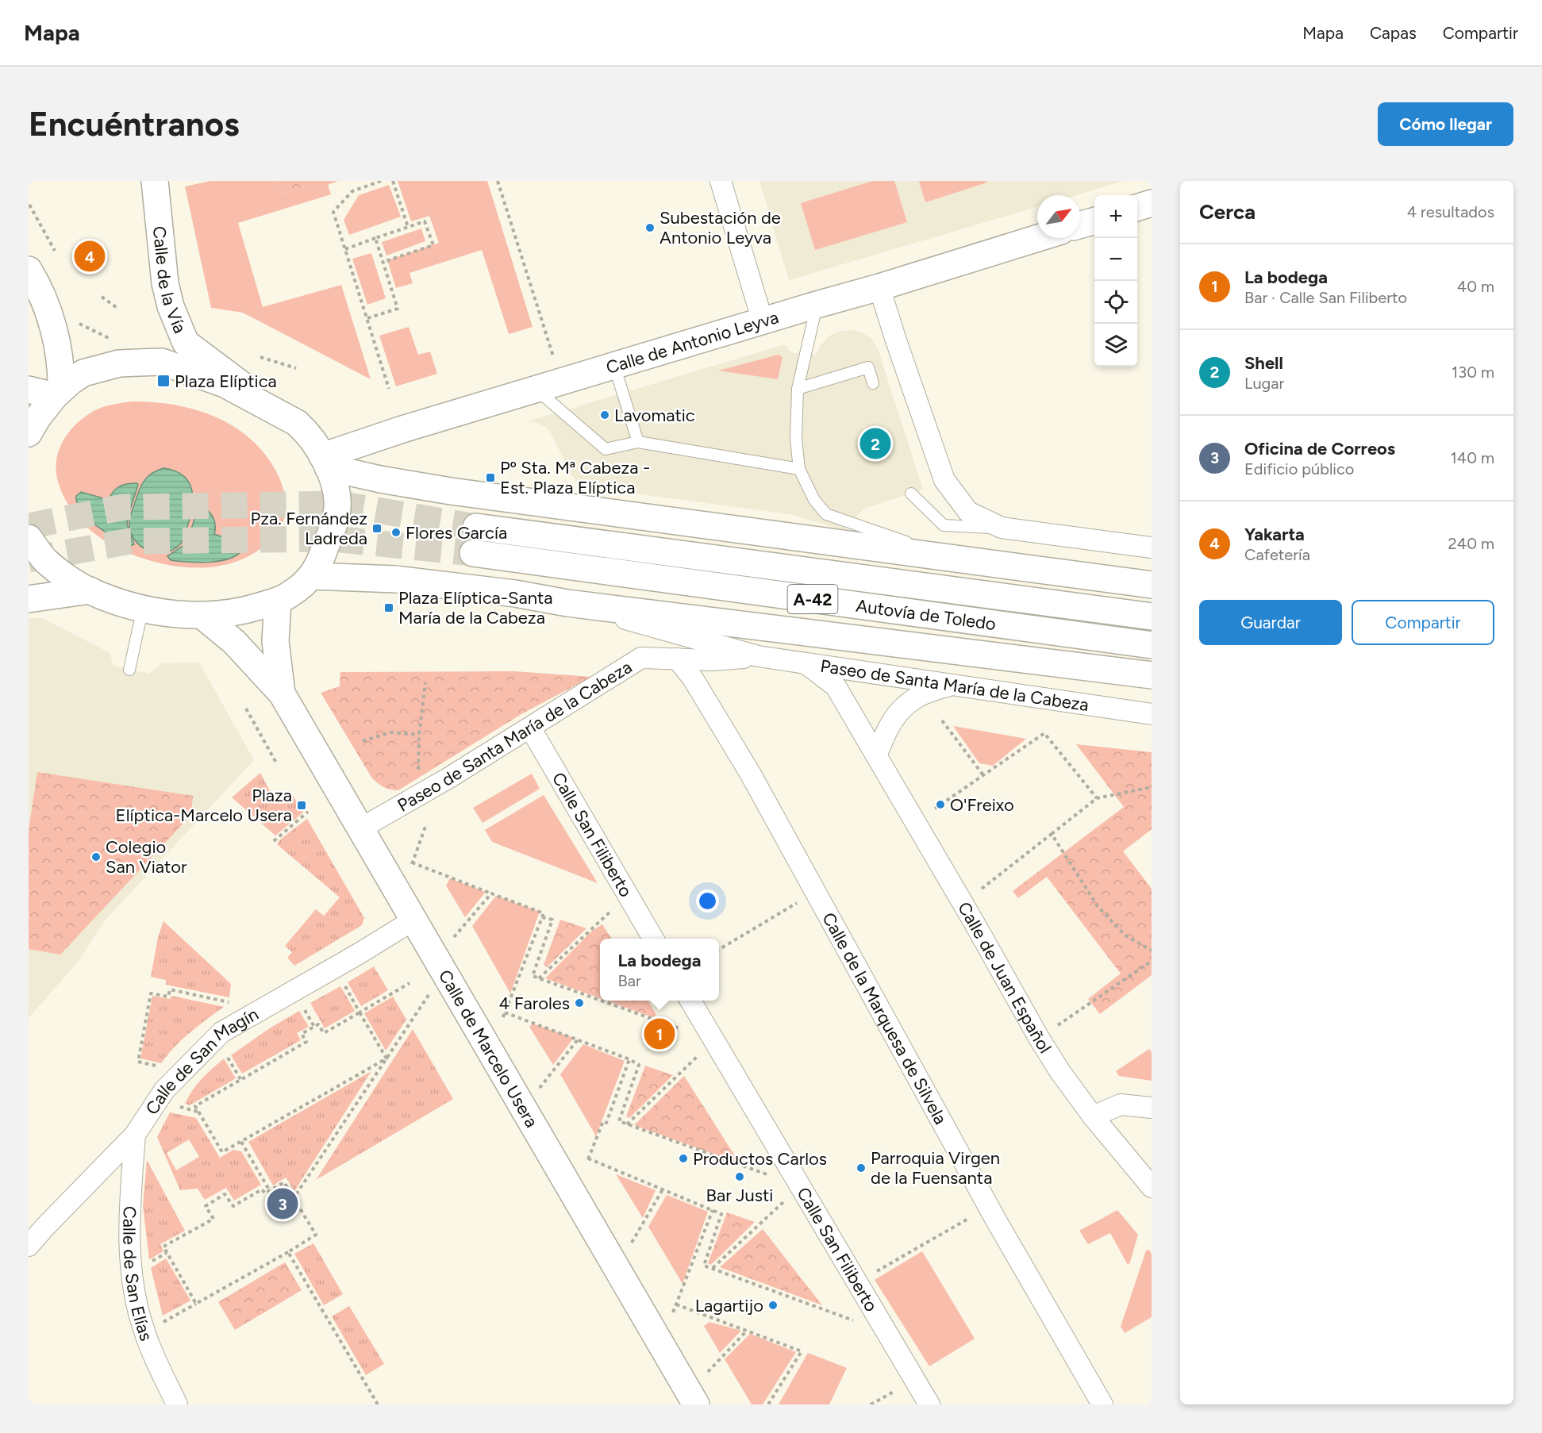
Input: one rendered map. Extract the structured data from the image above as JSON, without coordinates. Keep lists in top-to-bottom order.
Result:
{
  "streets": {
    "main road": [
      "Calle de la Vía",
      "Calle de Antonio Leyva",
      "A-42",
      "Autovía de Toledo",
      "Calle de Marcelo Usera"
    ],
    "street": [
      "Paseo de Santa María de la Cabeza",
      "Calle San Filiberto",
      "Calle de Juan Español",
      "Calle de la Marquesa de Silvela",
      "Calle de San Magín",
      "Calle de San Elías"
    ]
  },
  "crossings": [
    ["Paseo de Santa María de la Cabeza", "Calle San Filiberto"],
    ["Paseo de Santa María de la Cabeza", "Calle de Juan Español"],
    ["Paseo de Santa María de la Cabeza", "Calle de la Marquesa de Silvela"],
    ["Paseo de Santa María de la Cabeza", "Calle de Marcelo Usera"],
    ["Calle de Marcelo Usera", "Calle de San Magín"],
    ["Calle de San Magín", "Calle de San Elías"]
  ],
  "places": {
    "other": [
      "Subestación de Antonio Leyva",
      "Lavomatic",
      "Flores García",
      "O'Freixo",
      "Colegio San Viator",
      "4 Faroles",
      "Productos Carlos",
      "Parroquia Virgen de la Fuensanta",
      "Bar Justi",
      "Lagartijo"
    ],
    "transit": [
      "Plaza Elíptica",
      "Pº Sta. Mª Cabeza - Est. Plaza Elíptica",
      "Pza. Fernández Ladreda",
      "Plaza Elíptica-Santa María de la Cabeza",
      "Plaza Elíptica-Marcelo Usera"
    ]
  },
  "north": "top right",
  "page": {
    "header": "Mapa",
    "nav": ["Mapa", "Capas", "Compartir"],
    "buttons": [
      "Cómo llegar",
      ["Guardar", "Compartir"]
    ],
    "title": "Encuéntranos",
    "heading": ["Cerca", "4 resultados"],
    "map_buttons": ["+", "−"],
    "pins": [
      "4",
      "2",
      "1",
      "3"
    ],
    "list": [
      {
        "mark": "1",
        "name": "La bodega",
        "note": "Bar · Calle San Filiberto",
        "value": "40 m"
      },
      {
        "mark": "2",
        "name": "Shell",
        "note": "Lugar",
        "value": "130 m"
      },
      {
        "mark": "3",
        "name": "Oficina de Correos",
        "note": "Edificio público",
        "value": "140 m"
      },
      {
        "mark": "4",
        "name": "Yakarta",
        "note": "Cafetería",
        "value": "240 m"
      }
    ],
    "popup": ["La bodega", "Bar"]
  }
}
